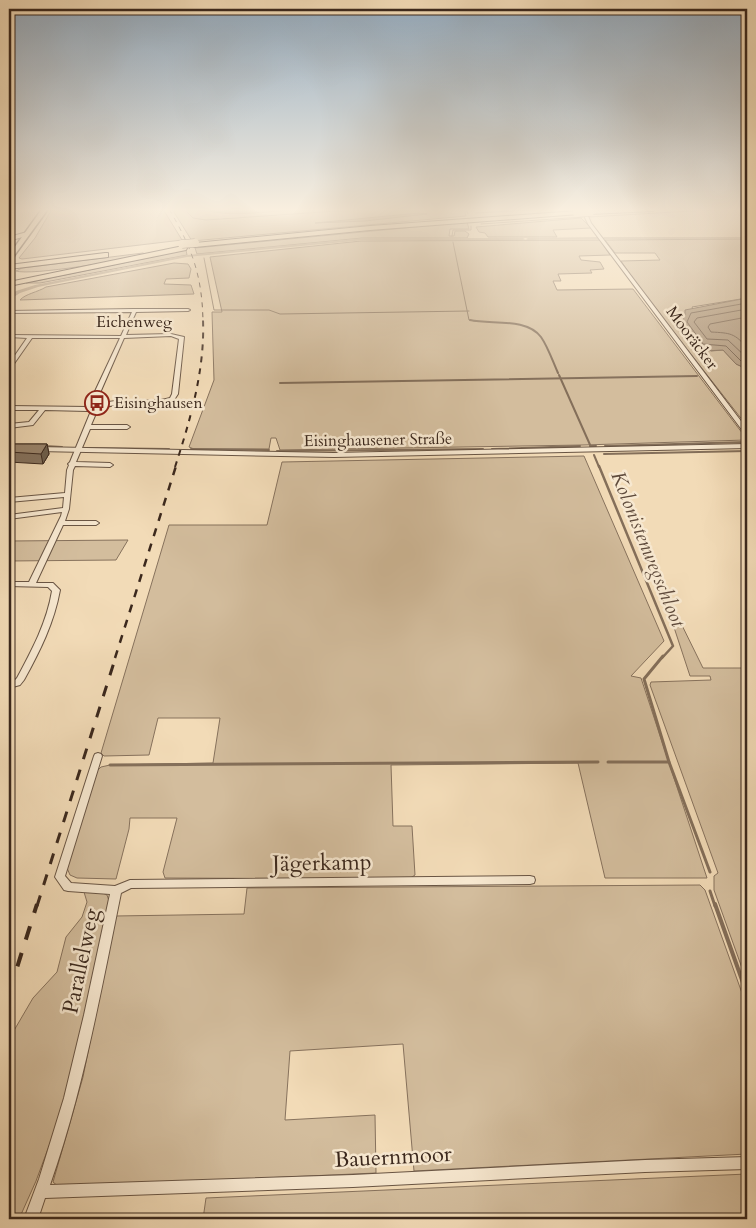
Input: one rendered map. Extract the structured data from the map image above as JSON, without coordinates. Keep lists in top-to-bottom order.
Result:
{
  "streets": {
    "street": [
      "Eichenweg",
      "Mooräcker",
      "Eisinghausener Straße",
      "Jägerkamp",
      "Parallelweg",
      "Bauernmoor"
    ]
  },
  "crossings": [
    ["Jägerkamp", "Parallelweg"],
    ["Parallelweg", "Bauernmoor"]
  ],
  "water": ["Kolonistenwegschloot"],
  "places": {
    "bus stop": ["Eisinghausen"]
  }
}
